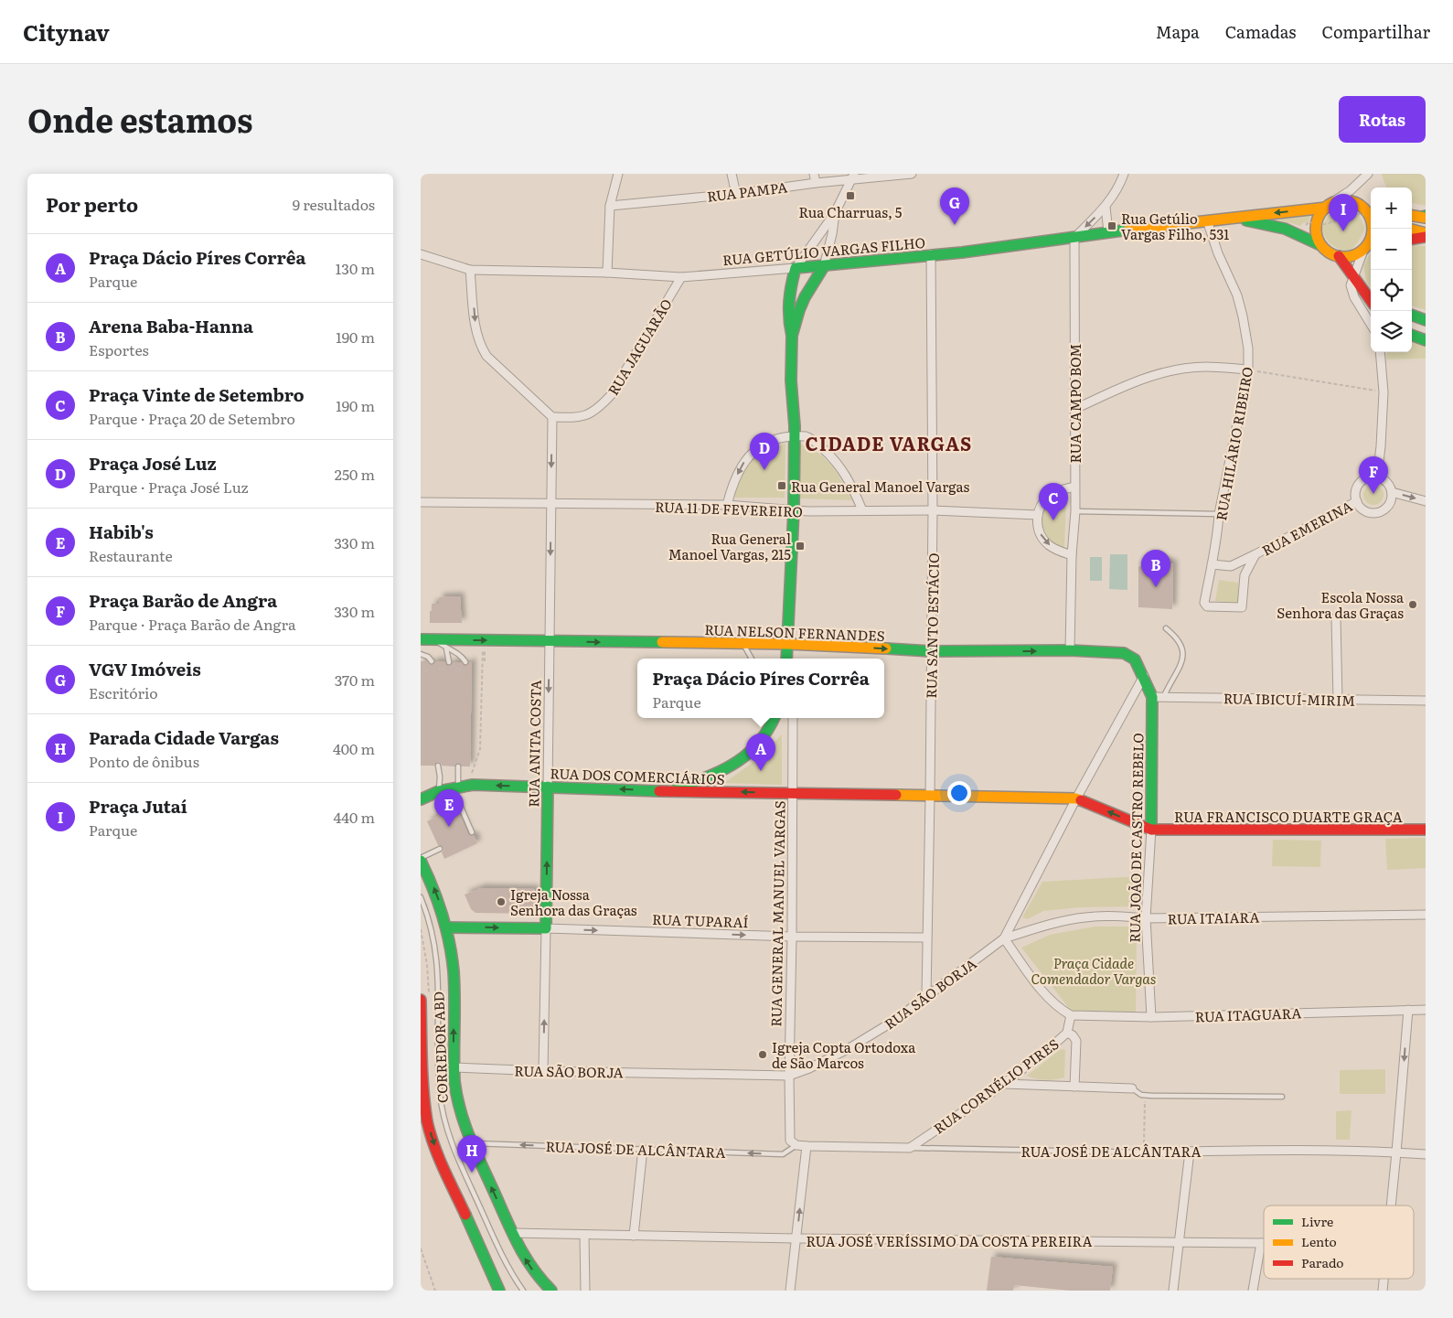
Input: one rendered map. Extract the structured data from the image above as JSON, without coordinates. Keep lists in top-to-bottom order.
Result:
{
  "streets": {
    "main road": [
      "RUA GETÚLIO VARGAS FILHO",
      "RUA NELSON FERNANDES",
      "RUA ANITA COSTA",
      "RUA DOS COMERCIÁRIOS",
      "RUA FRANCISCO DUARTE GRAÇA",
      "RUA JOÃO DE CASTRO REBELO",
      "RUA TUPARAÍ"
    ],
    "street": [
      "RUA PAMPA",
      "RUA JAGUARÃO",
      "RUA CAMPO BOM",
      "RUA HILÁRIO RIBEIRO",
      "RUA 11 DE FEVEREIRO",
      "RUA EMERINA",
      "RUA SANTO ESTÁCIO",
      "RUA IBICUÍ-MIRIM",
      "RUA GENERAL MANUEL VARGAS",
      "RUA ITAIARA",
      "RUA SÃO BORJA",
      "RUA ITAGUARA",
      "RUA CORNÉLIO PIRES",
      "RUA JOSÉ DE ALCÂNTARA",
      "RUA JOSÉ VERÍSSIMO DA COSTA PEREIRA"
    ],
    "lane": ["CORREDOR ABD"]
  },
  "crossings": [
    ["RUA GETÚLIO VARGAS FILHO", "RUA JAGUARÃO"],
    ["RUA GETÚLIO VARGAS FILHO", "RUA CAMPO BOM"],
    ["RUA GETÚLIO VARGAS FILHO", "RUA HILÁRIO RIBEIRO"],
    ["RUA GETÚLIO VARGAS FILHO", "RUA SANTO ESTÁCIO"],
    ["RUA JAGUARÃO", "RUA ANITA COSTA"],
    ["RUA CAMPO BOM", "RUA NELSON FERNANDES"],
    ["RUA HILÁRIO RIBEIRO", "RUA EMERINA"],
    ["RUA 11 DE FEVEREIRO", "RUA SANTO ESTÁCIO"],
    ["RUA 11 DE FEVEREIRO", "RUA ANITA COSTA"],
    ["RUA SANTO ESTÁCIO", "RUA NELSON FERNANDES"],
    ["RUA SANTO ESTÁCIO", "RUA DOS COMERCIÁRIOS"],
    ["RUA SANTO ESTÁCIO", "RUA TUPARAÍ"],
    ["RUA SANTO ESTÁCIO", "RUA SÃO BORJA"],
    ["RUA NELSON FERNANDES", "RUA IBICUÍ-MIRIM"],
    ["RUA NELSON FERNANDES", "RUA ANITA COSTA"],
    ["RUA NELSON FERNANDES", "RUA JOÃO DE CASTRO REBELO"],
    ["RUA NELSON FERNANDES", "RUA SÃO BORJA"],
    ["RUA IBICUÍ-MIRIM", "RUA JOÃO DE CASTRO REBELO"],
    ["RUA ANITA COSTA", "RUA DOS COMERCIÁRIOS"],
    ["RUA ANITA COSTA", "RUA TUPARAÍ"],
    ["RUA ANITA COSTA", "RUA SÃO BORJA"],
    ["RUA DOS COMERCIÁRIOS", "RUA FRANCISCO DUARTE GRAÇA"],
    ["RUA DOS COMERCIÁRIOS", "RUA JOÃO DE CASTRO REBELO"],
    ["RUA DOS COMERCIÁRIOS", "RUA GENERAL MANUEL VARGAS"],
    ["RUA DOS COMERCIÁRIOS", "RUA SÃO BORJA"],
    ["RUA FRANCISCO DUARTE GRAÇA", "RUA JOÃO DE CASTRO REBELO"],
    ["RUA JOÃO DE CASTRO REBELO", "RUA ITAIARA"],
    ["RUA JOÃO DE CASTRO REBELO", "RUA ITAGUARA"],
    ["RUA GENERAL MANUEL VARGAS", "RUA TUPARAÍ"],
    ["RUA GENERAL MANUEL VARGAS", "RUA SÃO BORJA"],
    ["RUA GENERAL MANUEL VARGAS", "RUA JOSÉ DE ALCÂNTARA"],
    ["RUA ITAIARA", "RUA SÃO BORJA"],
    ["RUA ITAGUARA", "RUA CORNÉLIO PIRES"],
    ["RUA CORNÉLIO PIRES", "RUA JOSÉ DE ALCÂNTARA"]
  ],
  "one_way": ["RUA NELSON FERNANDES", "RUA DOS COMERCIÁRIOS", "RUA TUPARAÍ"],
  "districts": ["CIDADE VARGAS"],
  "parks": ["Praça Cidade Comendador Vargas"],
  "places": {
    "transit": [
      "Rua Charruas, 5",
      "Rua Getúlio Vargas Filho, 531",
      "Rua General Manoel Vargas",
      "Rua General Manoel Vargas, 215"
    ],
    "other": ["Escola Nossa Senhora das Graças", "Igreja Nossa Senhora das Graças", "Igreja Copta Ortodoxa de São Marcos"]
  },
  "legend": ["Livre", "Lento", "Parado"],
  "page": {
    "header": "Citynav",
    "nav": ["Mapa", "Camadas", "Compartilhar"],
    "title": "Onde estamos",
    "buttons": "Rotas",
    "heading": ["Por perto", "9 resultados"],
    "map_buttons": ["+", "−"],
    "pins": [
      "G",
      "I",
      "D",
      "F",
      "C",
      "B",
      "A",
      "E",
      "H"
    ],
    "list": [
      {
        "mark": "A",
        "name": "Praça Dácio Píres Corrêa",
        "note": "Parque",
        "value": "130 m"
      },
      {
        "mark": "B",
        "name": "Arena Baba-Hanna",
        "note": "Esportes",
        "value": "190 m"
      },
      {
        "mark": "C",
        "name": "Praça Vinte de Setembro",
        "note": "Parque · Praça 20 de Setembro",
        "value": "190 m"
      },
      {
        "mark": "D",
        "name": "Praça José Luz",
        "note": "Parque · Praça José Luz",
        "value": "250 m"
      },
      {
        "mark": "E",
        "name": "Habib's",
        "note": "Restaurante",
        "value": "330 m"
      },
      {
        "mark": "F",
        "name": "Praça Barão de Angra",
        "note": "Parque · Praça Barão de Angra",
        "value": "330 m"
      },
      {
        "mark": "G",
        "name": "VGV Imóveis",
        "note": "Escritório",
        "value": "370 m"
      },
      {
        "mark": "H",
        "name": "Parada Cidade Vargas",
        "note": "Ponto de ônibus",
        "value": "400 m"
      },
      {
        "mark": "I",
        "name": "Praça Jutaí",
        "note": "Parque",
        "value": "440 m"
      }
    ],
    "popup": ["Praça Dácio Píres Corrêa", "Parque"]
  }
}
